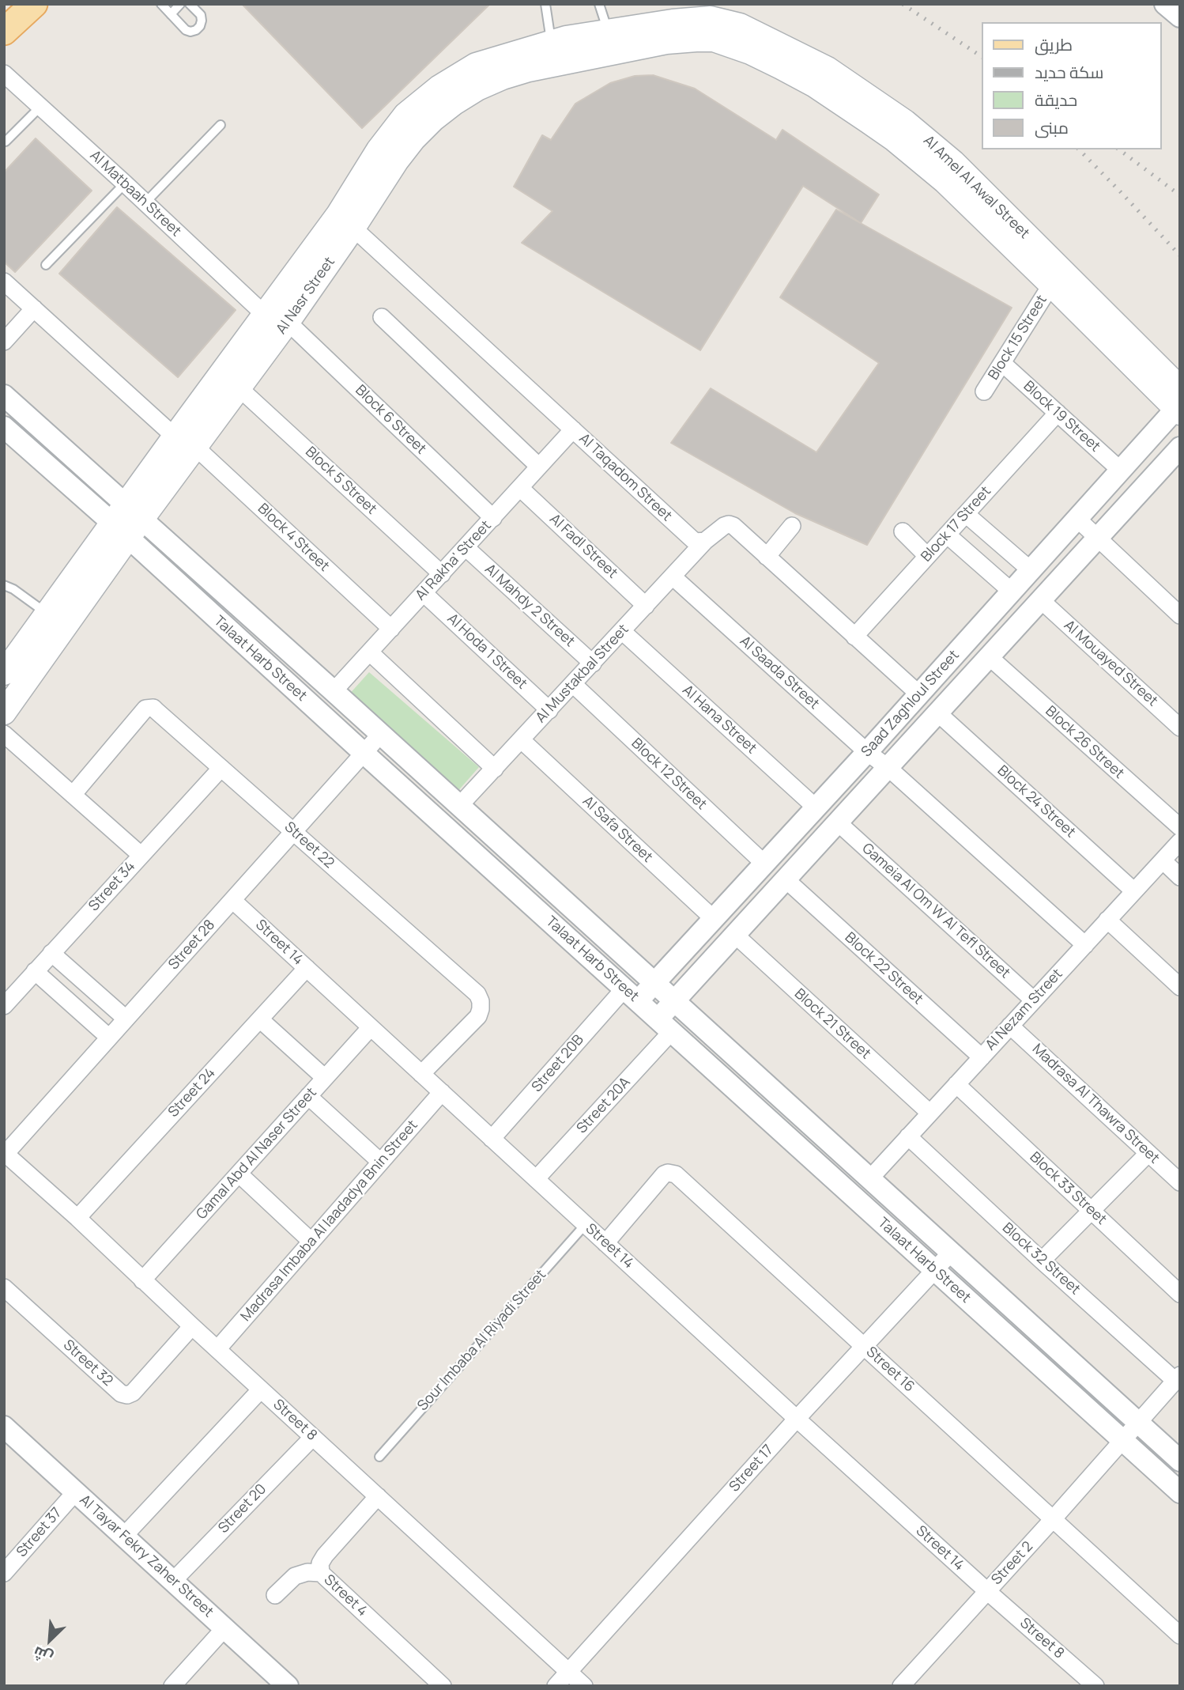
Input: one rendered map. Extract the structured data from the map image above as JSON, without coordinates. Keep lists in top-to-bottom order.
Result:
{
  "streets": {
    "main road": ["Al Amel Al Awal Street", "Al Nasr Street"],
    "street": [
      "Al Matbaah Street",
      "Block 15 Street",
      "Block 19 Street",
      "Block 6 Street",
      "Al Taqadom Street",
      "Block 5 Street",
      "Block 17 Street",
      "Block 4 Street",
      "Al Fadl Street",
      "Al Rakha' Street",
      "Al Mahdy 2 Street",
      "Al Hoda 1 Street",
      "Talaat Harb Street",
      "Al Mouayed Street",
      "Al Saada Street",
      "Al Mustakbal Street",
      "Saad Zaghloul Street",
      "Al Hana Street",
      "Block 26 Street",
      "Block 12 Street",
      "Block 24 Street",
      "Al Safa Street",
      "Street 22",
      "Street 34",
      "Gameia Al Om W Al Tefl Street",
      "Street 14",
      "Street 28",
      "Block 22 Street",
      "Al Nezam Street",
      "Block 21 Street",
      "Street 20B",
      "Street 24",
      "Madrasa Al Thawra Street",
      "Street 20A",
      "Gamal Abd Al Naser Street",
      "Block 33 Street",
      "Madrasa Imbaba Al Iaadadya Bnin Street",
      "Block 32 Street",
      "Street 32",
      "Street 16",
      "Street 8",
      "Street 17",
      "Street 20",
      "Street 37",
      "Al Tayar Fekry Zaher Street",
      "Street 2",
      "Street 4"
    ],
    "lane": ["Sour Imbaba Al Riyadi Street"]
  },
  "crossings": [
    ["Al Amel Al Awal Street", "Al Nasr Street"],
    ["Al Amel Al Awal Street", "Block 15 Street"],
    ["Al Amel Al Awal Street", "Saad Zaghloul Street"],
    ["Al Matbaah Street", "Al Nasr Street"],
    ["Al Nasr Street", "Block 6 Street"],
    ["Al Nasr Street", "Al Taqadom Street"],
    ["Al Nasr Street", "Block 5 Street"],
    ["Al Nasr Street", "Block 4 Street"],
    ["Al Nasr Street", "Talaat Harb Street"],
    ["Block 15 Street", "Block 19 Street"],
    ["Block 19 Street", "Block 17 Street"],
    ["Block 19 Street", "Saad Zaghloul Street"],
    ["Block 6 Street", "Al Rakha' Street"],
    ["Al Taqadom Street", "Al Rakha' Street"],
    ["Al Taqadom Street", "Al Mustakbal Street"],
    ["Block 5 Street", "Al Rakha' Street"],
    ["Block 4 Street", "Al Rakha' Street"],
    ["Al Fadl Street", "Al Rakha' Street"],
    ["Al Fadl Street", "Al Mustakbal Street"],
    ["Al Rakha' Street", "Al Mahdy 2 Street"],
    ["Al Rakha' Street", "Al Hoda 1 Street"],
    ["Al Rakha' Street", "Talaat Harb Street"],
    ["Al Mahdy 2 Street", "Al Mustakbal Street"],
    ["Al Hoda 1 Street", "Al Mustakbal Street"],
    ["Talaat Harb Street", "Al Mustakbal Street"],
    ["Talaat Harb Street", "Saad Zaghloul Street"],
    ["Talaat Harb Street", "Street 28"],
    ["Talaat Harb Street", "Al Nezam Street"],
    ["Talaat Harb Street", "Street 20B"],
    ["Talaat Harb Street", "Street 20A"],
    ["Talaat Harb Street", "Street 17"],
    ["Talaat Harb Street", "Street 2"],
    ["Al Mouayed Street", "Saad Zaghloul Street"],
    ["Al Saada Street", "Al Mustakbal Street"],
    ["Al Saada Street", "Saad Zaghloul Street"],
    ["Al Mustakbal Street", "Al Hana Street"],
    ["Al Mustakbal Street", "Block 12 Street"],
    ["Al Mustakbal Street", "Al Safa Street"],
    ["Saad Zaghloul Street", "Al Hana Street"],
    ["Saad Zaghloul Street", "Block 26 Street"],
    ["Saad Zaghloul Street", "Block 12 Street"],
    ["Saad Zaghloul Street", "Block 24 Street"],
    ["Saad Zaghloul Street", "Al Safa Street"],
    ["Saad Zaghloul Street", "Gameia Al Om W Al Tefl Street"],
    ["Saad Zaghloul Street", "Block 22 Street"],
    ["Saad Zaghloul Street", "Block 21 Street"],
    ["Saad Zaghloul Street", "Street 20B"],
    ["Saad Zaghloul Street", "Street 20A"],
    ["Block 24 Street", "Al Nezam Street"],
    ["Street 22", "Street 34"],
    ["Street 22", "Street 14"],
    ["Street 22", "Street 28"],
    ["Gameia Al Om W Al Tefl Street", "Al Nezam Street"],
    ["Street 14", "Street 28"],
    ["Street 14", "Street 20B"],
    ["Street 14", "Street 24"],
    ["Street 14", "Street 20A"],
    ["Street 14", "Gamal Abd Al Naser Street"],
    ["Street 14", "Madrasa Imbaba Al Iaadadya Bnin Street"],
    ["Street 14", "Sour Imbaba Al Riyadi Street"],
    ["Street 14", "Street 16"],
    ["Street 14", "Street 8"],
    ["Street 14", "Street 17"],
    ["Street 14", "Street 2"],
    ["Street 28", "Street 8"],
    ["Block 22 Street", "Al Nezam Street"],
    ["Al Nezam Street", "Block 21 Street"],
    ["Al Nezam Street", "Madrasa Al Thawra Street"],
    ["Al Nezam Street", "Block 33 Street"],
    ["Al Nezam Street", "Block 32 Street"],
    ["Street 24", "Street 8"],
    ["Gamal Abd Al Naser Street", "Street 8"],
    ["Madrasa Imbaba Al Iaadadya Bnin Street", "Street 8"],
    ["Block 32 Street", "Street 2"],
    ["Street 32", "Street 8"],
    ["Street 16", "Street 17"],
    ["Street 16", "Street 2"],
    ["Street 8", "Street 17"],
    ["Street 8", "Street 20"],
    ["Street 8", "Street 2"],
    ["Street 8", "Street 4"],
    ["Street 20", "Al Tayar Fekry Zaher Street"],
    ["Street 37", "Al Tayar Fekry Zaher Street"]
  ],
  "legend": [
    "طريق",
    "سكة حديد",
    "حديقة",
    "مبنى"
  ],
  "north": "bottom left"
}
